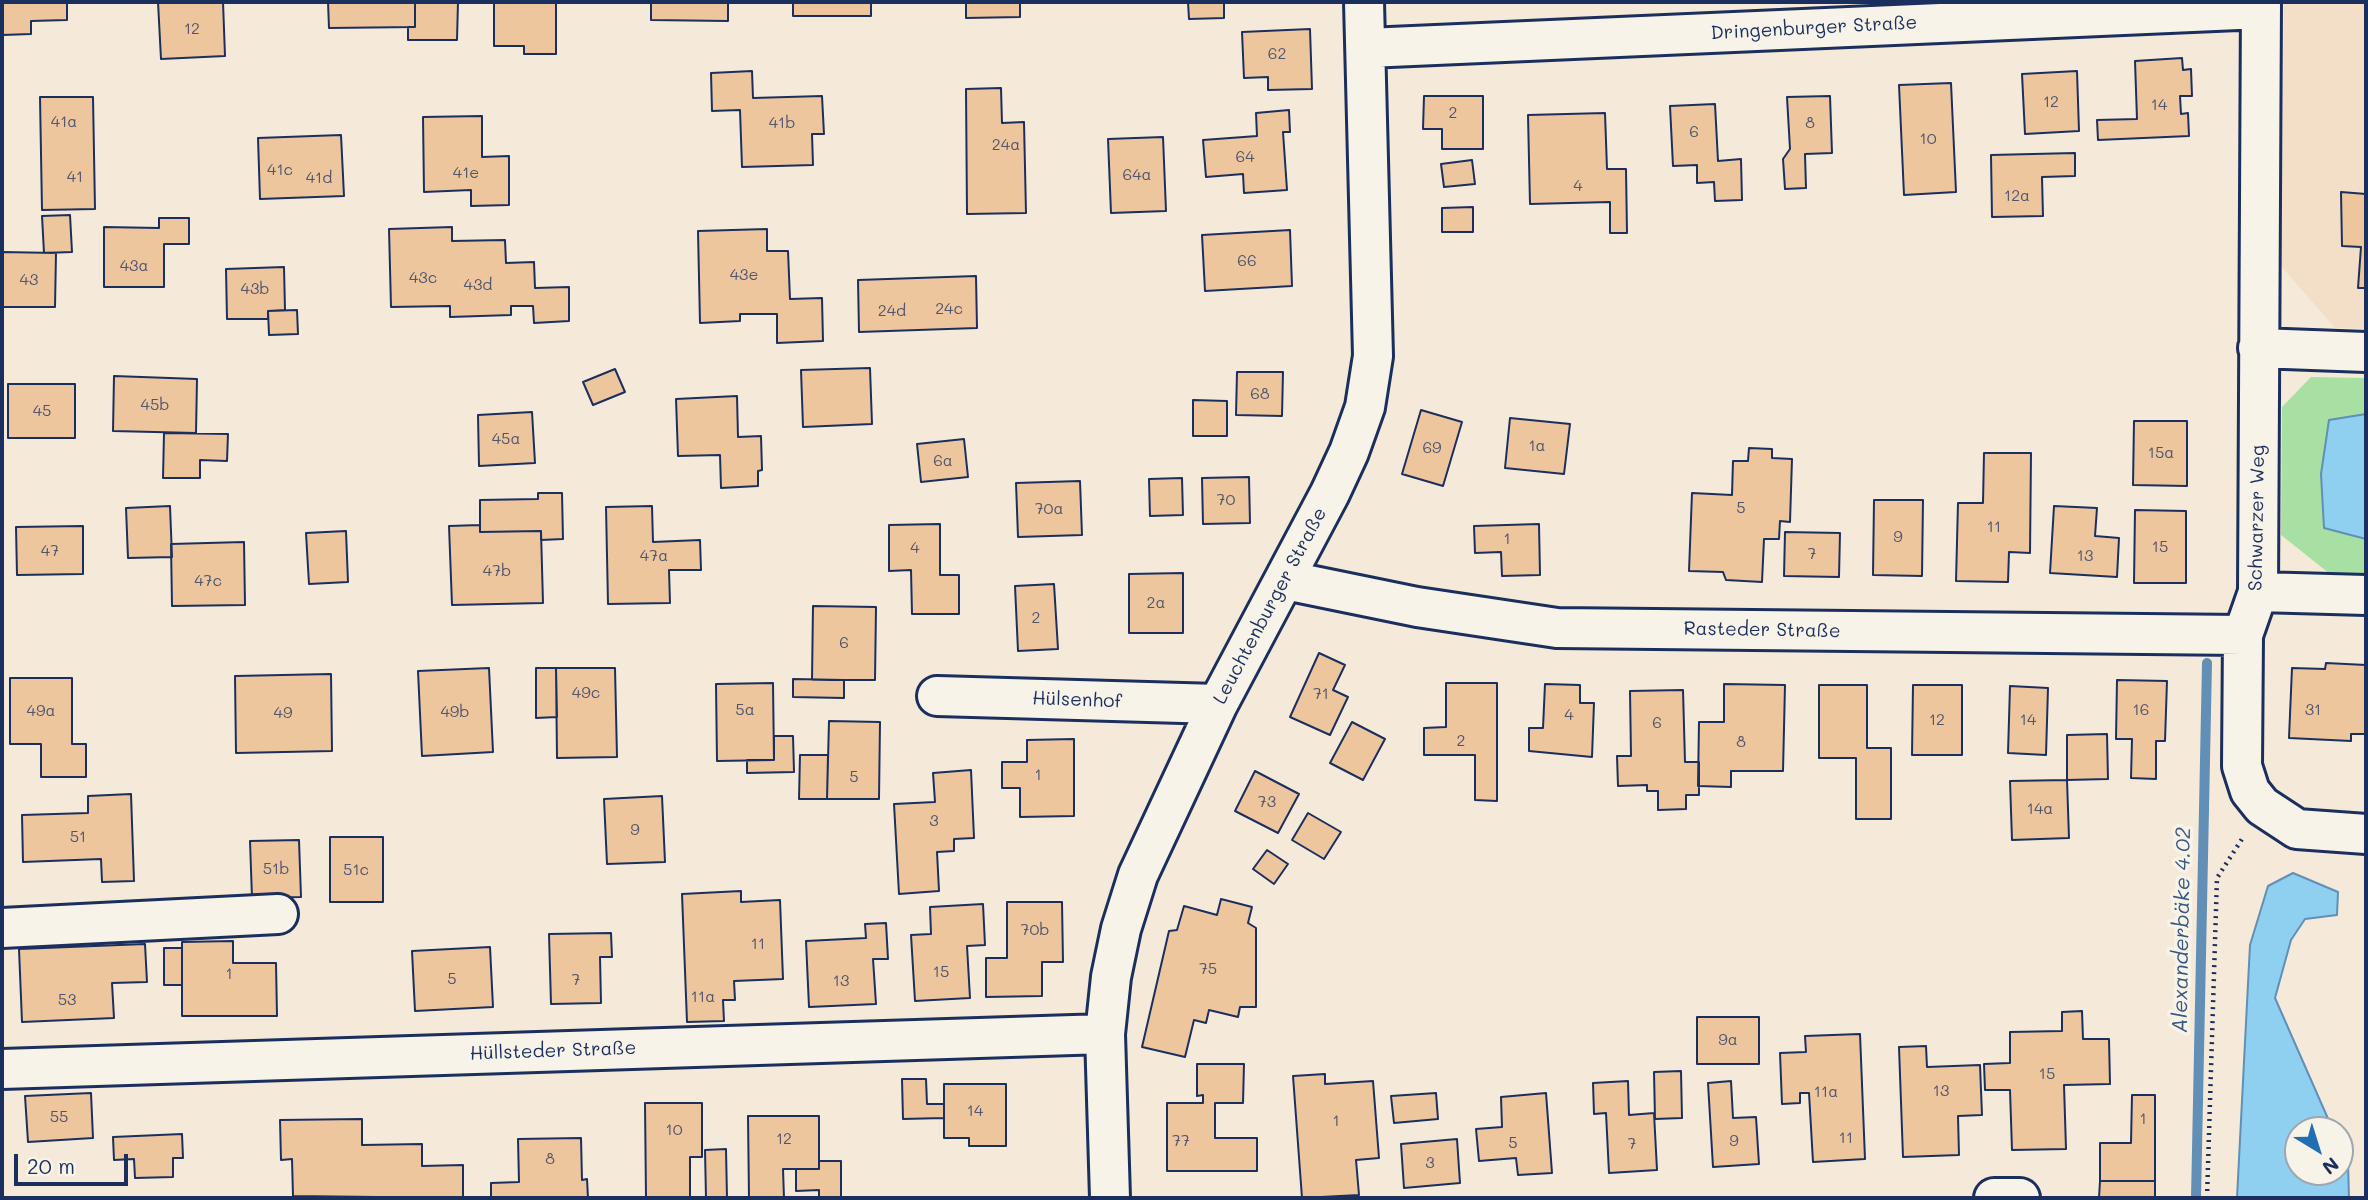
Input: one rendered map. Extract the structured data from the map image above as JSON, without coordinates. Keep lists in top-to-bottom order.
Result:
{
  "streets": {
    "street": [
      "Dringenburger Straße",
      "Schwarzer Weg",
      "Leuchtenburger Straße",
      "Rasteder Straße",
      "Hülsenhof",
      "Hüllsteder Straße"
    ]
  },
  "crossings": [
    ["Dringenburger Straße", "Schwarzer Weg"],
    ["Dringenburger Straße", "Leuchtenburger Straße"],
    ["Schwarzer Weg", "Rasteder Straße"],
    ["Leuchtenburger Straße", "Rasteder Straße"],
    ["Leuchtenburger Straße", "Hülsenhof"],
    ["Leuchtenburger Straße", "Hüllsteder Straße"]
  ],
  "water": ["Alexanderbäke 4.02"],
  "house_numbers": [
    "12",
    "62",
    "12",
    "14",
    "2",
    "41a",
    "41b",
    "8",
    "6",
    "10",
    "24a",
    "64",
    "41c",
    "41e",
    "64a",
    "41",
    "41d",
    "4",
    "12a",
    "66",
    "43a",
    "43e",
    "43c",
    "43",
    "43d",
    "43b",
    "24c",
    "24d",
    "68",
    "45b",
    "45",
    "45a",
    "1a",
    "69",
    "15a",
    "6a",
    "70",
    "5",
    "70a",
    "11",
    "9",
    "1",
    "15",
    "4",
    "47",
    "7",
    "47a",
    "13",
    "47b",
    "47c",
    "2a",
    "2",
    "6",
    "49c",
    "71",
    "5a",
    "16",
    "31",
    "49a",
    "49b",
    "49",
    "4",
    "12",
    "14",
    "6",
    "2",
    "8",
    "1",
    "5",
    "73",
    "14a",
    "3",
    "9",
    "51",
    "51b",
    "51c",
    "70b",
    "11",
    "75",
    "15",
    "1",
    "5",
    "7",
    "13",
    "11a",
    "53",
    "9a",
    "15",
    "13",
    "11a",
    "14",
    "55",
    "1",
    "1",
    "10",
    "11",
    "12",
    "77",
    "9",
    "5",
    "7",
    "8",
    "3"
  ],
  "scale_bar": "20 m",
  "north": "bottom right"
}
